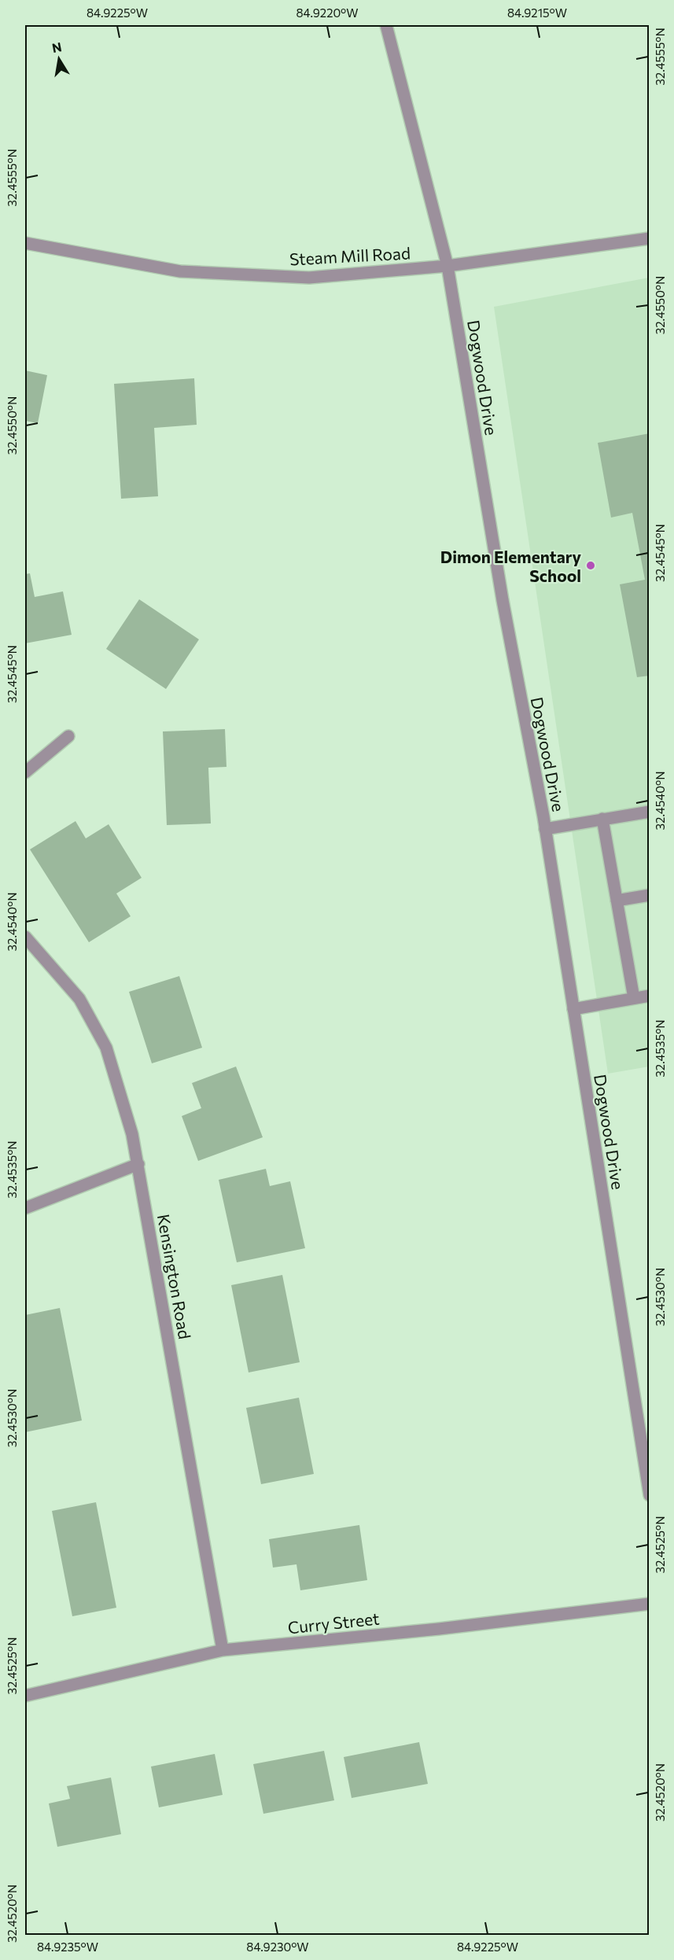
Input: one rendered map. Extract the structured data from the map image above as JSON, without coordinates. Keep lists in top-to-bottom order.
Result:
{
  "streets": {
    "street": [
      "Steam Mill Road",
      "Dogwood Drive",
      "Kensington Road",
      "Curry Street"
    ]
  },
  "crossings": [
    ["Steam Mill Road", "Dogwood Drive"],
    ["Kensington Road", "Curry Street"]
  ],
  "places": ["Dimon Elementary School"],
  "north": "top",
  "coordinates": [
    "84.9225°W",
    "84.9220°W",
    "84.9215°W",
    "32.4555°N",
    "32.4550°N",
    "32.4545°N",
    "32.4540°N",
    "32.4535°N",
    "32.4530°N",
    "32.4525°N",
    "32.4520°N",
    "84.9235°W",
    "84.9230°W"
  ]
}
